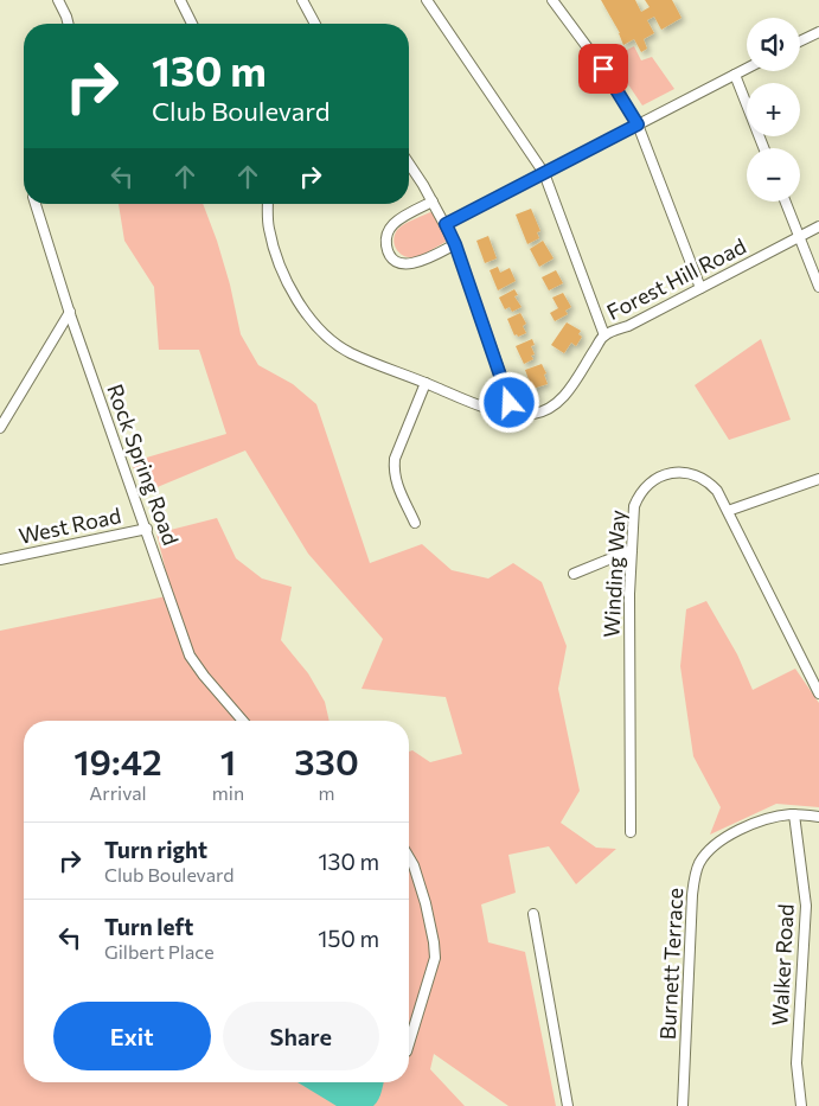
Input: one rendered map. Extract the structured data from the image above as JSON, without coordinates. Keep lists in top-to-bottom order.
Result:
{
  "streets": {
    "street": [
      "Forest Hill Road",
      "Rock Spring Road",
      "West Road",
      "Winding Way",
      "Burnett Terrace",
      "Walker Road"
    ]
  },
  "crossings": [
    ["Rock Spring Road", "West Road"],
    ["Burnett Terrace", "Walker Road"]
  ],
  "page": {
    "map_buttons": ["+", "−"],
    "turn": ["130 m", "Club Boulevard"],
    "eta": [
      "19:42",
      "Arrival",
      "1",
      "min",
      "330",
      "m"
    ],
    "list": [
      {
        "name": "Turn right",
        "note": "Club Boulevard",
        "value": "130 m"
      },
      {
        "name": "Turn left",
        "note": "Gilbert Place",
        "value": "150 m"
      }
    ],
    "buttons": ["Exit", "Share"]
  }
}
